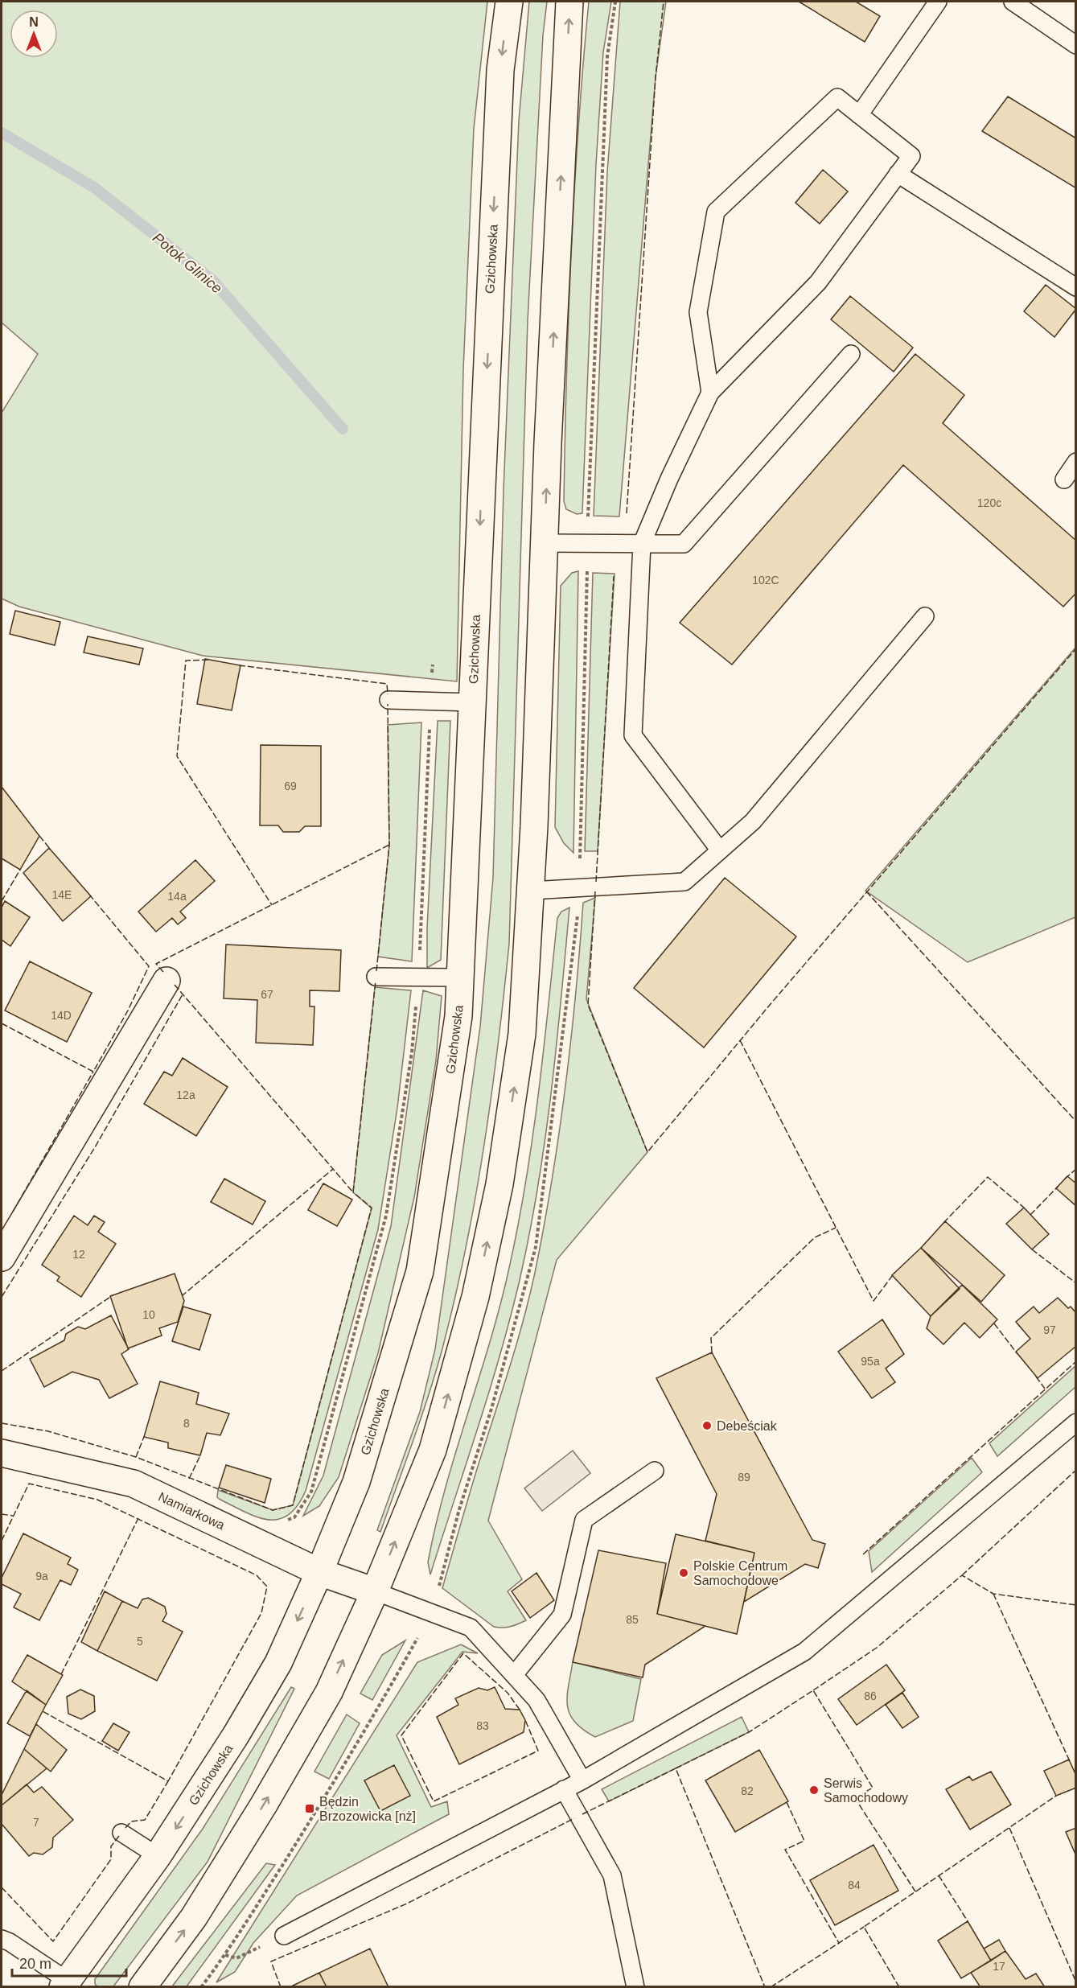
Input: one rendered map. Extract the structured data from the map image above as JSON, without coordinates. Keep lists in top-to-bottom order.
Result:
{
  "streets": {
    "street": ["Gzichowska", "Namiarkowa"]
  },
  "crossings": [
    ["Gzichowska", "Namiarkowa"]
  ],
  "water": ["Potok Glinice"],
  "places": {
    "other": ["Debeściak", "Polskie Centrum Samochodowe", "Serwis Samochodowy"],
    "transit": ["Będzin Brzozowicka [nż]"]
  },
  "house_numbers": [
    "120c",
    "102C",
    "69",
    "14E",
    "14a",
    "67",
    "14D",
    "12a",
    "12",
    "10",
    "97",
    "95a",
    "8",
    "89",
    "9a",
    "85",
    "5",
    "86",
    "83",
    "82",
    "7",
    "84",
    "17"
  ],
  "scale_bar": "20 m",
  "north": "top"
}
